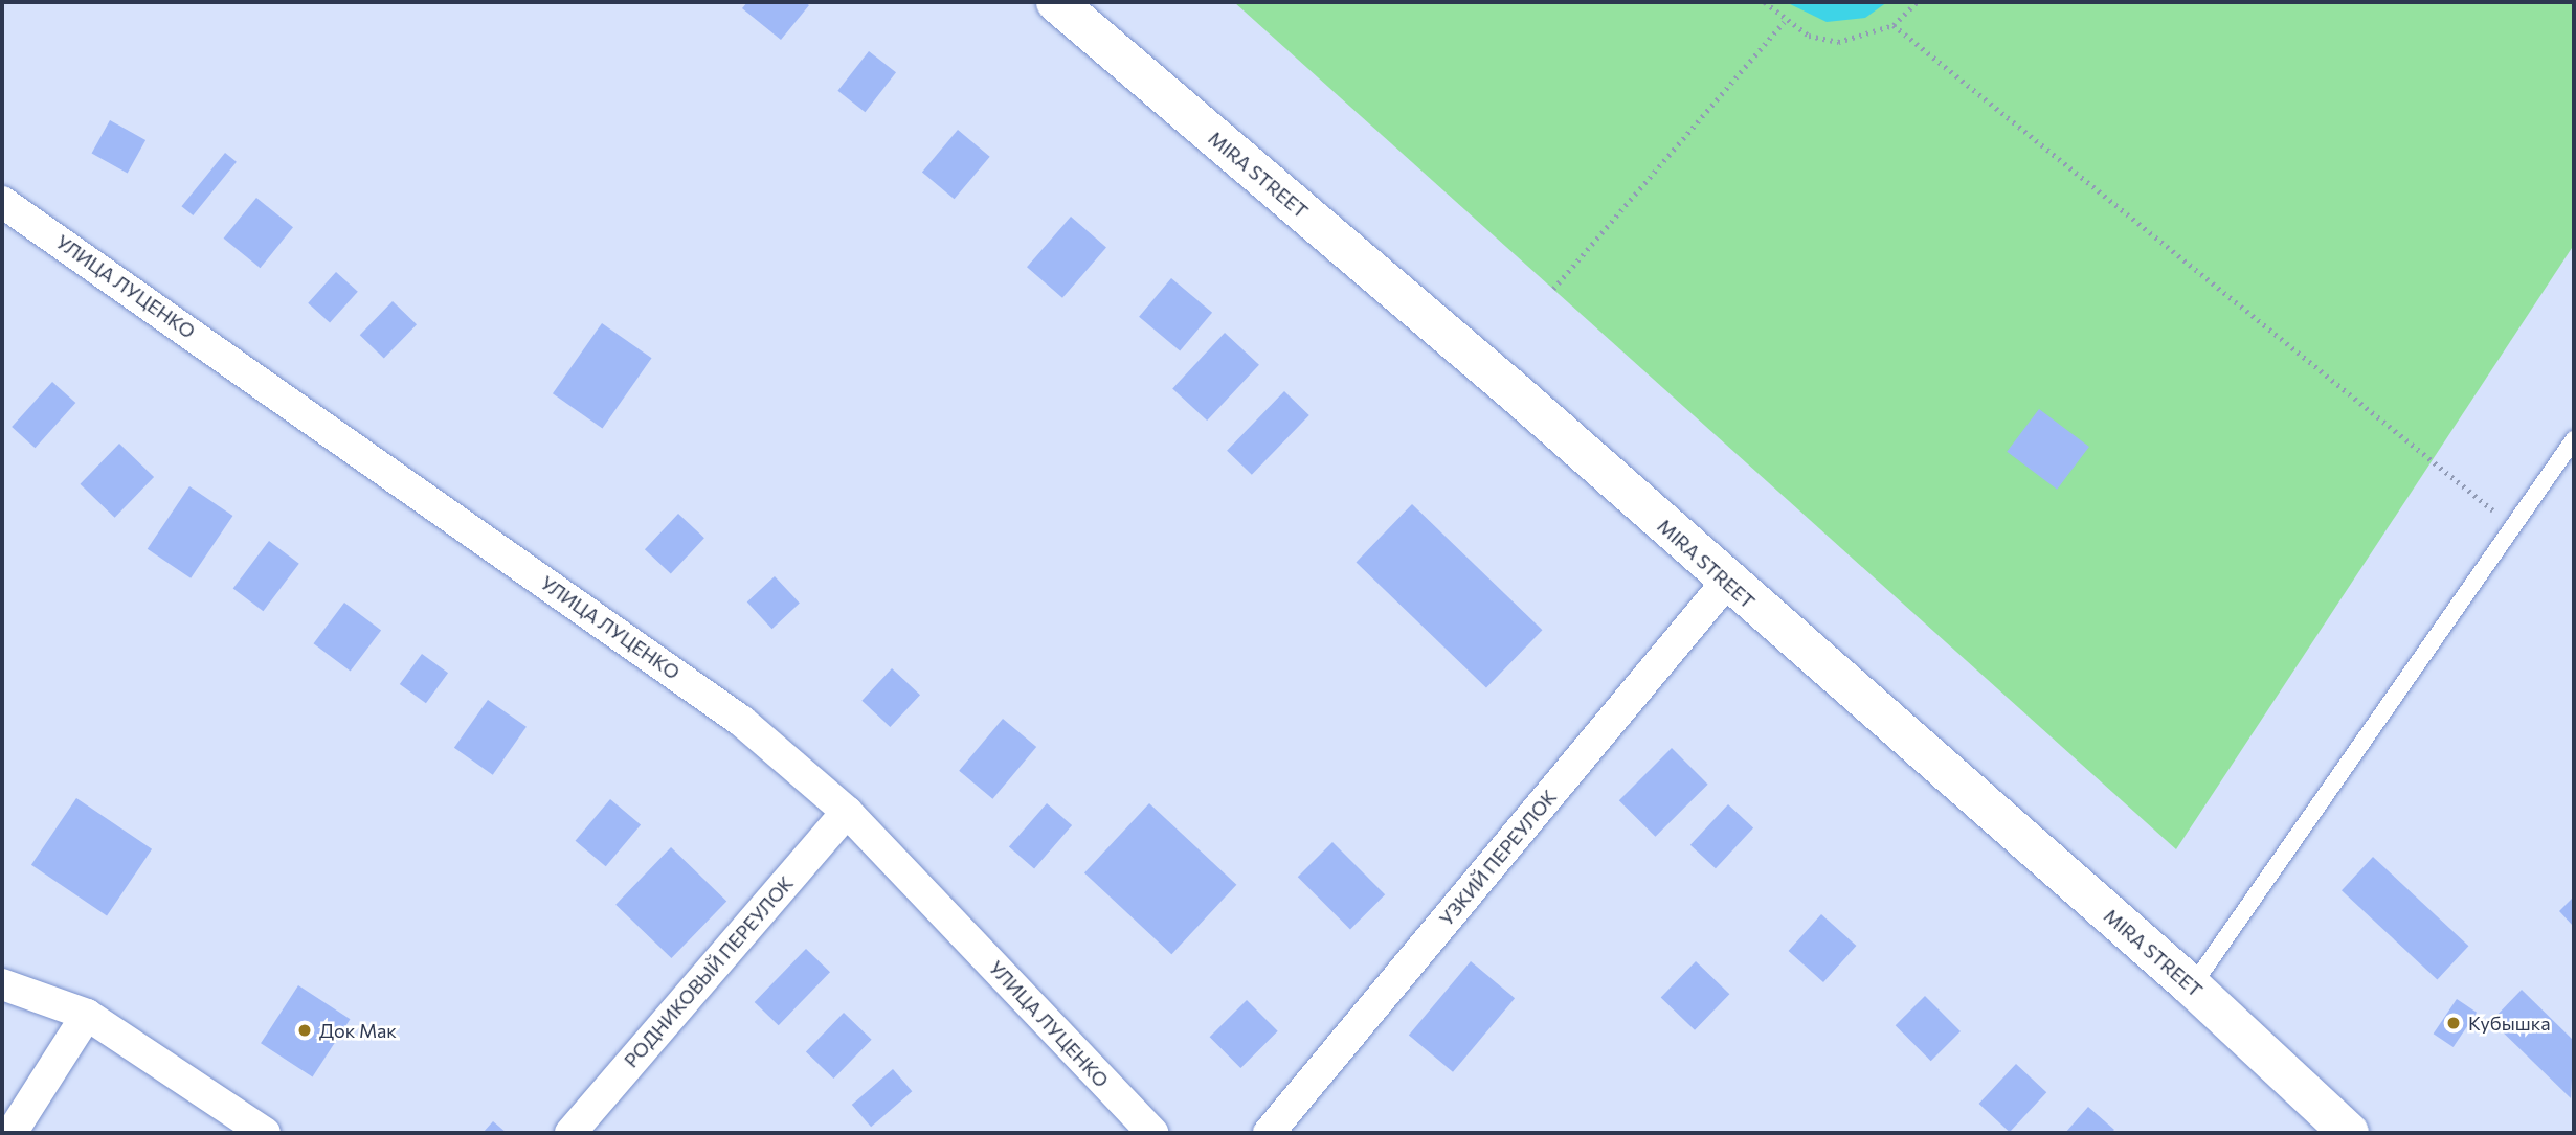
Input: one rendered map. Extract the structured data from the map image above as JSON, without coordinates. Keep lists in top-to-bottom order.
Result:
{
  "streets": {
    "main road": ["MIRA STREET"],
    "street": ["УЛИЦА ЛУЦЕНКО", "УЗКИЙ ПЕРЕУЛОК", "РОДНИКОВЫЙ ПЕРЕУЛОК"]
  },
  "crossings": [
    ["MIRA STREET", "УЗКИЙ ПЕРЕУЛОК"],
    ["УЛИЦА ЛУЦЕНКО", "РОДНИКОВЫЙ ПЕРЕУЛОК"]
  ],
  "places": ["Кубышка", "Док Мак"]
}
